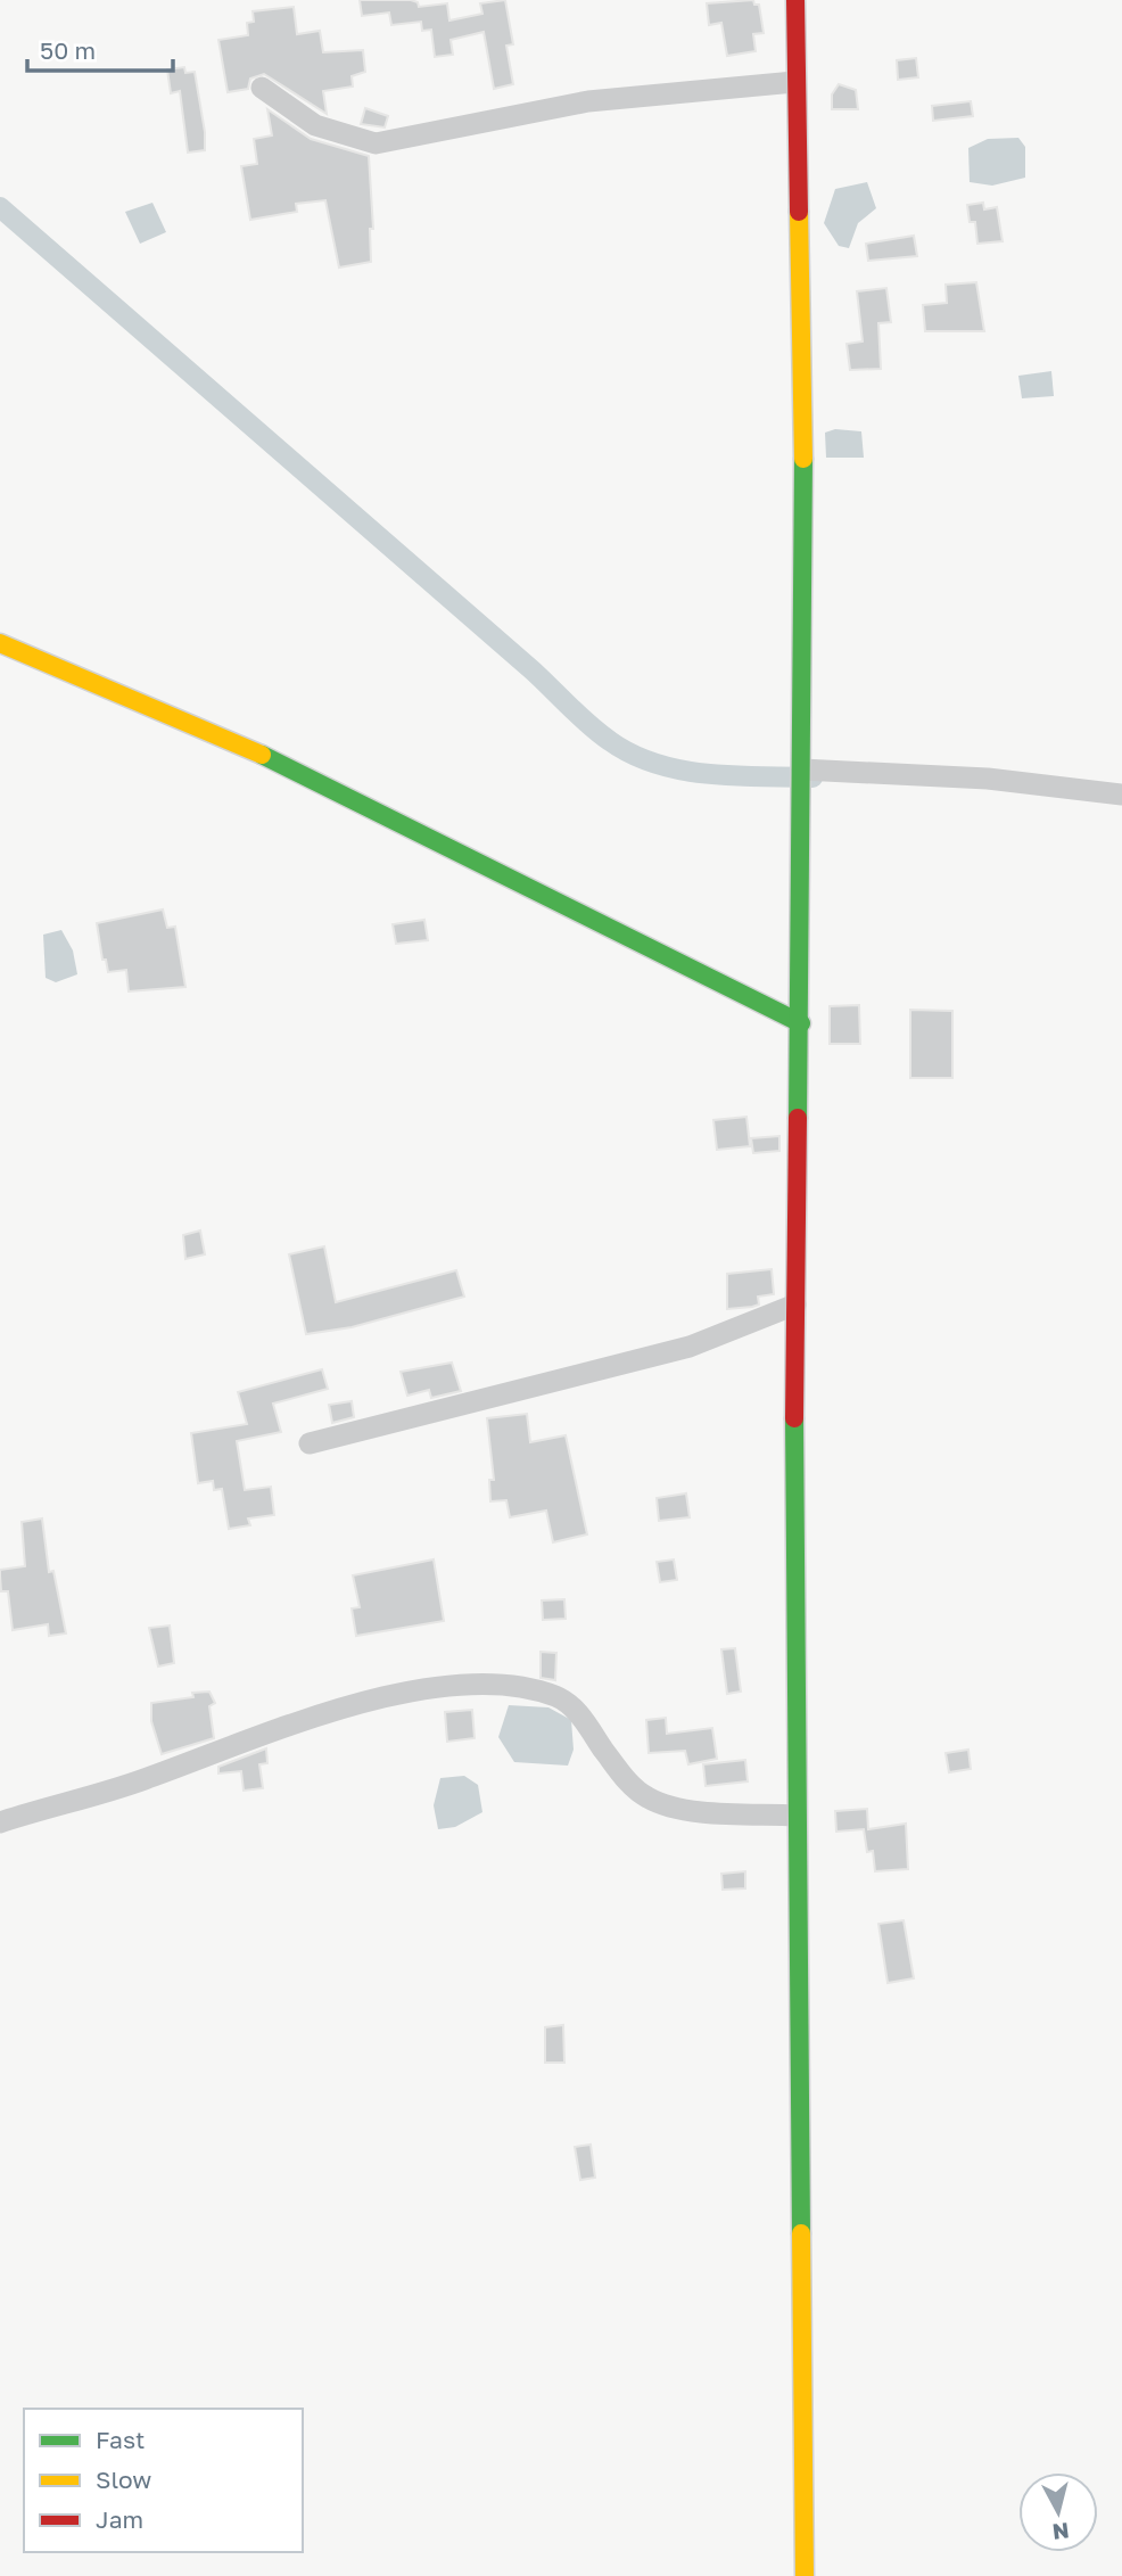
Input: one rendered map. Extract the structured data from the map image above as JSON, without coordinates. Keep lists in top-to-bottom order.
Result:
{
  "legend": ["Fast", "Slow", "Jam"],
  "scale_bar": "50 m",
  "north": "bottom"
}
